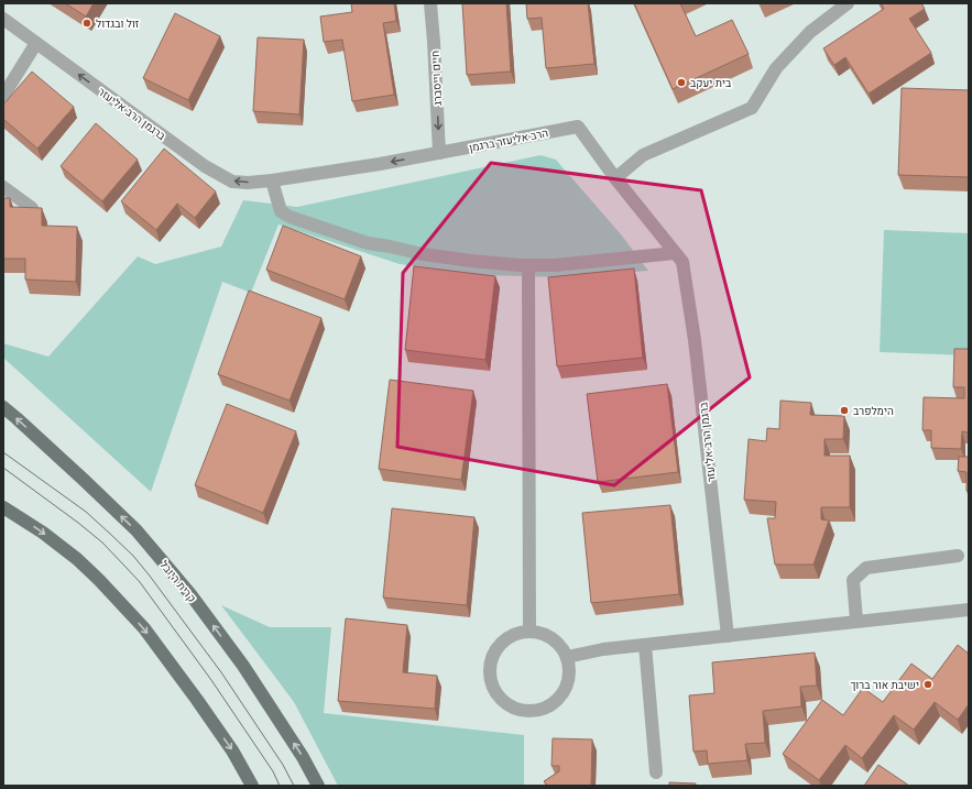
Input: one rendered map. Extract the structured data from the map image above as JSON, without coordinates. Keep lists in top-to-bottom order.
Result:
{
  "streets": {
    "main road": ["קרית היובל"],
    "street": ["חיים וייסברג", "ברגמן הרב אליעזר", "הרב אליעזר ברגמן"]
  },
  "crossings": [
    ["חיים וייסברג", "ברגמן הרב אליעזר"],
    ["חיים וייסברג", "הרב אליעזר ברגמן"],
    ["ברגמן הרב אליעזר", "הרב אליעזר ברגמן"]
  ],
  "one_way": ["חיים וייסברג"],
  "places": [
    "זול ובגדול",
    "בית יעקב",
    "הימלפרב",
    "ישיבת אור ברוך"
  ]
}
